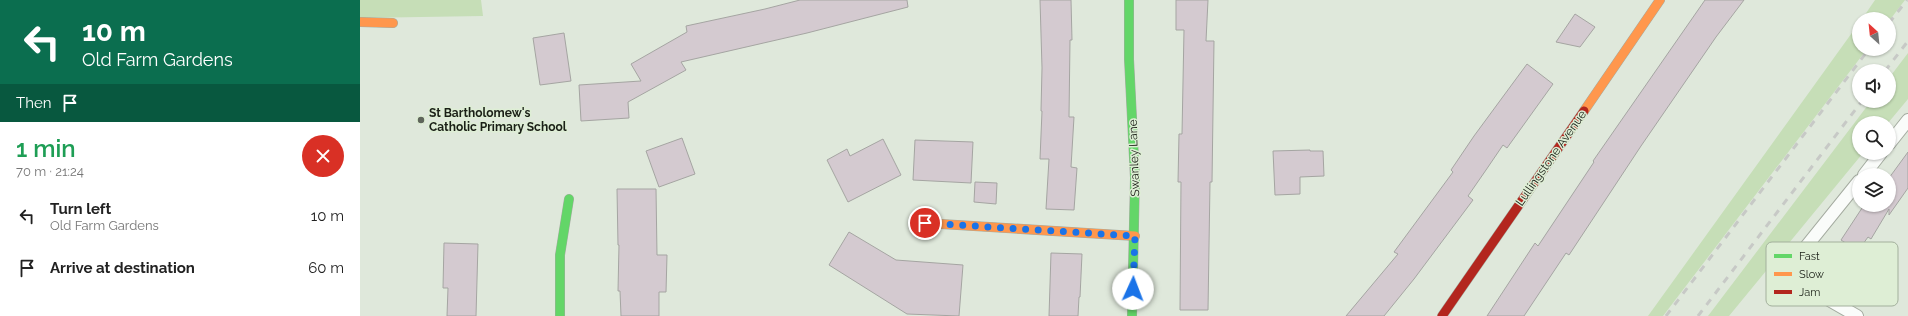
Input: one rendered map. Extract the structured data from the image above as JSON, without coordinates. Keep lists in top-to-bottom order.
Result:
{
  "streets": {
    "street": ["Swanley Lane", "Lullingstone Avenue"]
  },
  "places": ["St Bartholomew's Catholic Primary School"],
  "legend": ["Fast", "Slow", "Jam"],
  "north": "top left",
  "page": {
    "turn": ["10 m", "Old Farm Gardens"],
    "then": "Then",
    "heading": ["1 min", "70 m · 21:24"],
    "list": [
      {
        "name": "Turn left",
        "note": "Old Farm Gardens",
        "value": "10 m"
      },
      {
        "name": "Arrive at destination",
        "value": "60 m"
      }
    ]
  }
}
